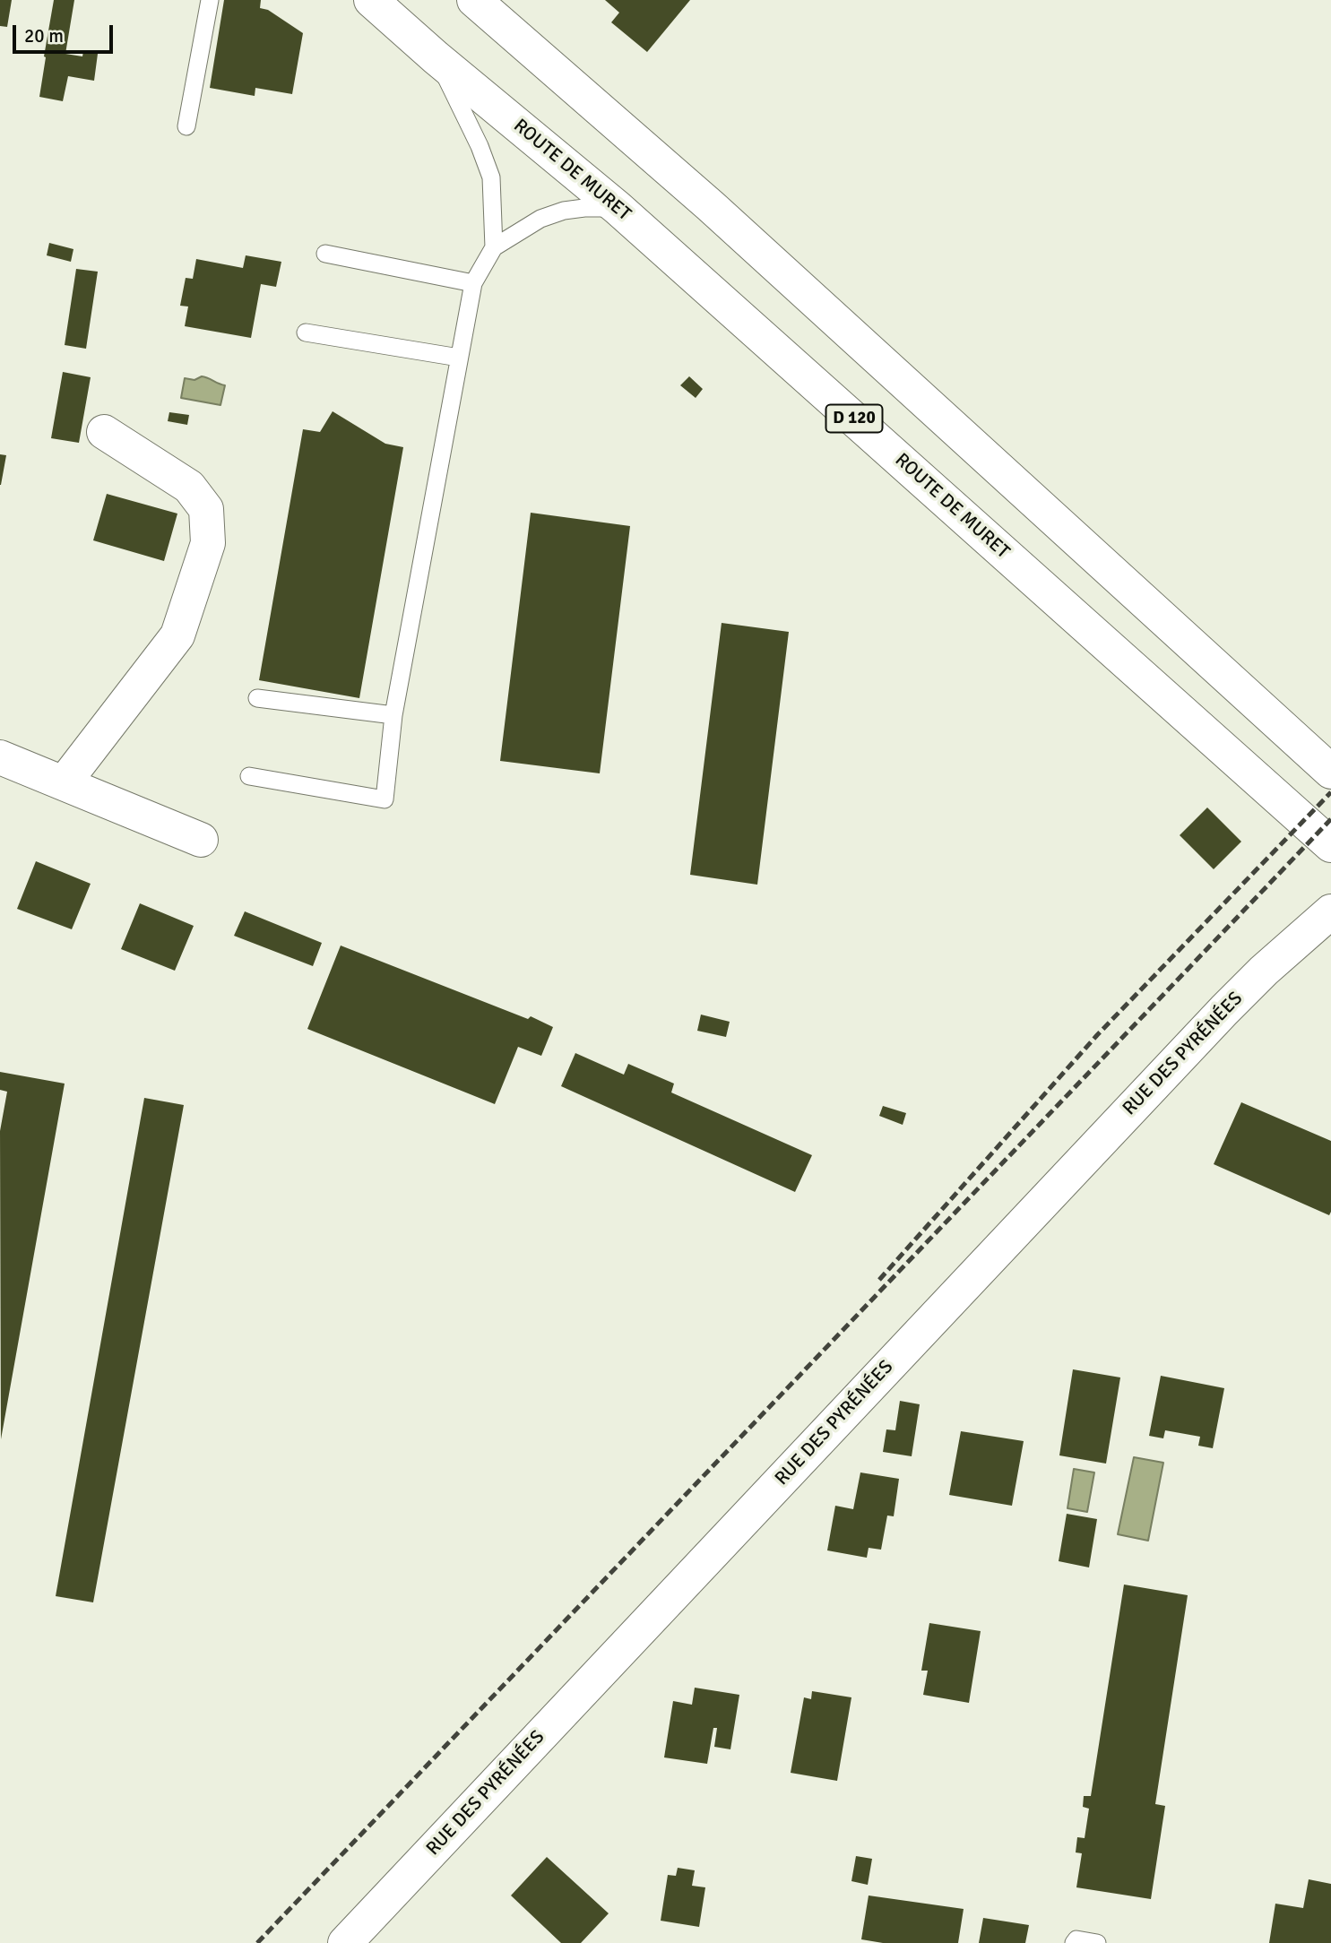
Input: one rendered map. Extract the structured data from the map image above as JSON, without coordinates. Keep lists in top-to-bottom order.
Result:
{
  "streets": {
    "main road": ["ROUTE DE MURET", "D 120", "RUE DES PYRÉNÉES"]
  },
  "scale_bar": "20 m"
}
